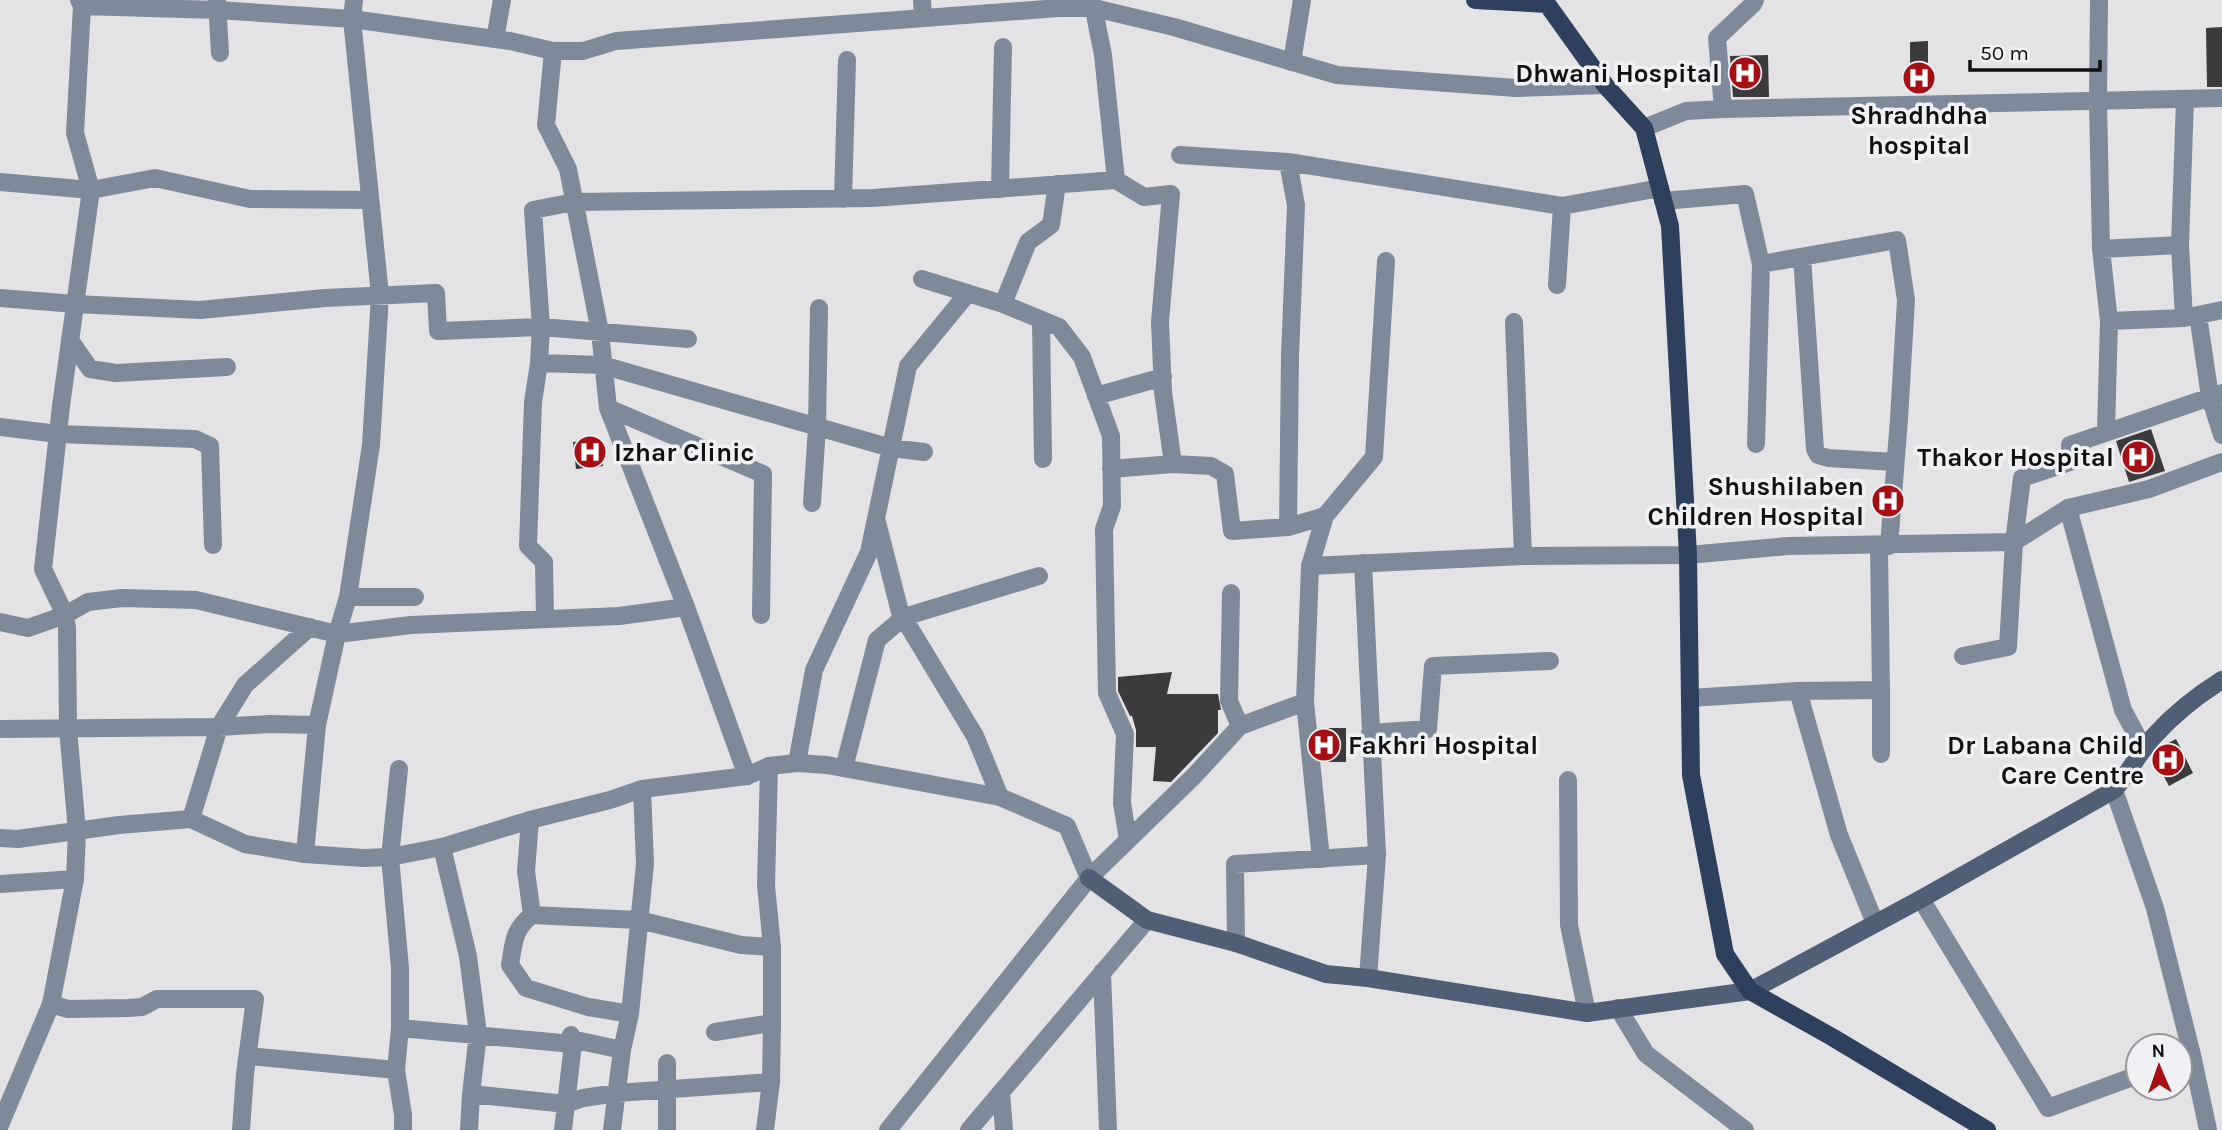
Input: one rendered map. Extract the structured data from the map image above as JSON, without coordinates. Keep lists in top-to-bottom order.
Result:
{
  "places": {
    "hospital": [
      "Dhwani Hospital",
      "Shradhdha hospital",
      "Izhar Clinic",
      "Thakor Hospital",
      "Shushilaben Children Hospital",
      "Fakhri Hospital",
      "Dr Labana Child Care Centre"
    ]
  },
  "scale_bar": "50 m",
  "north": "top"
}
